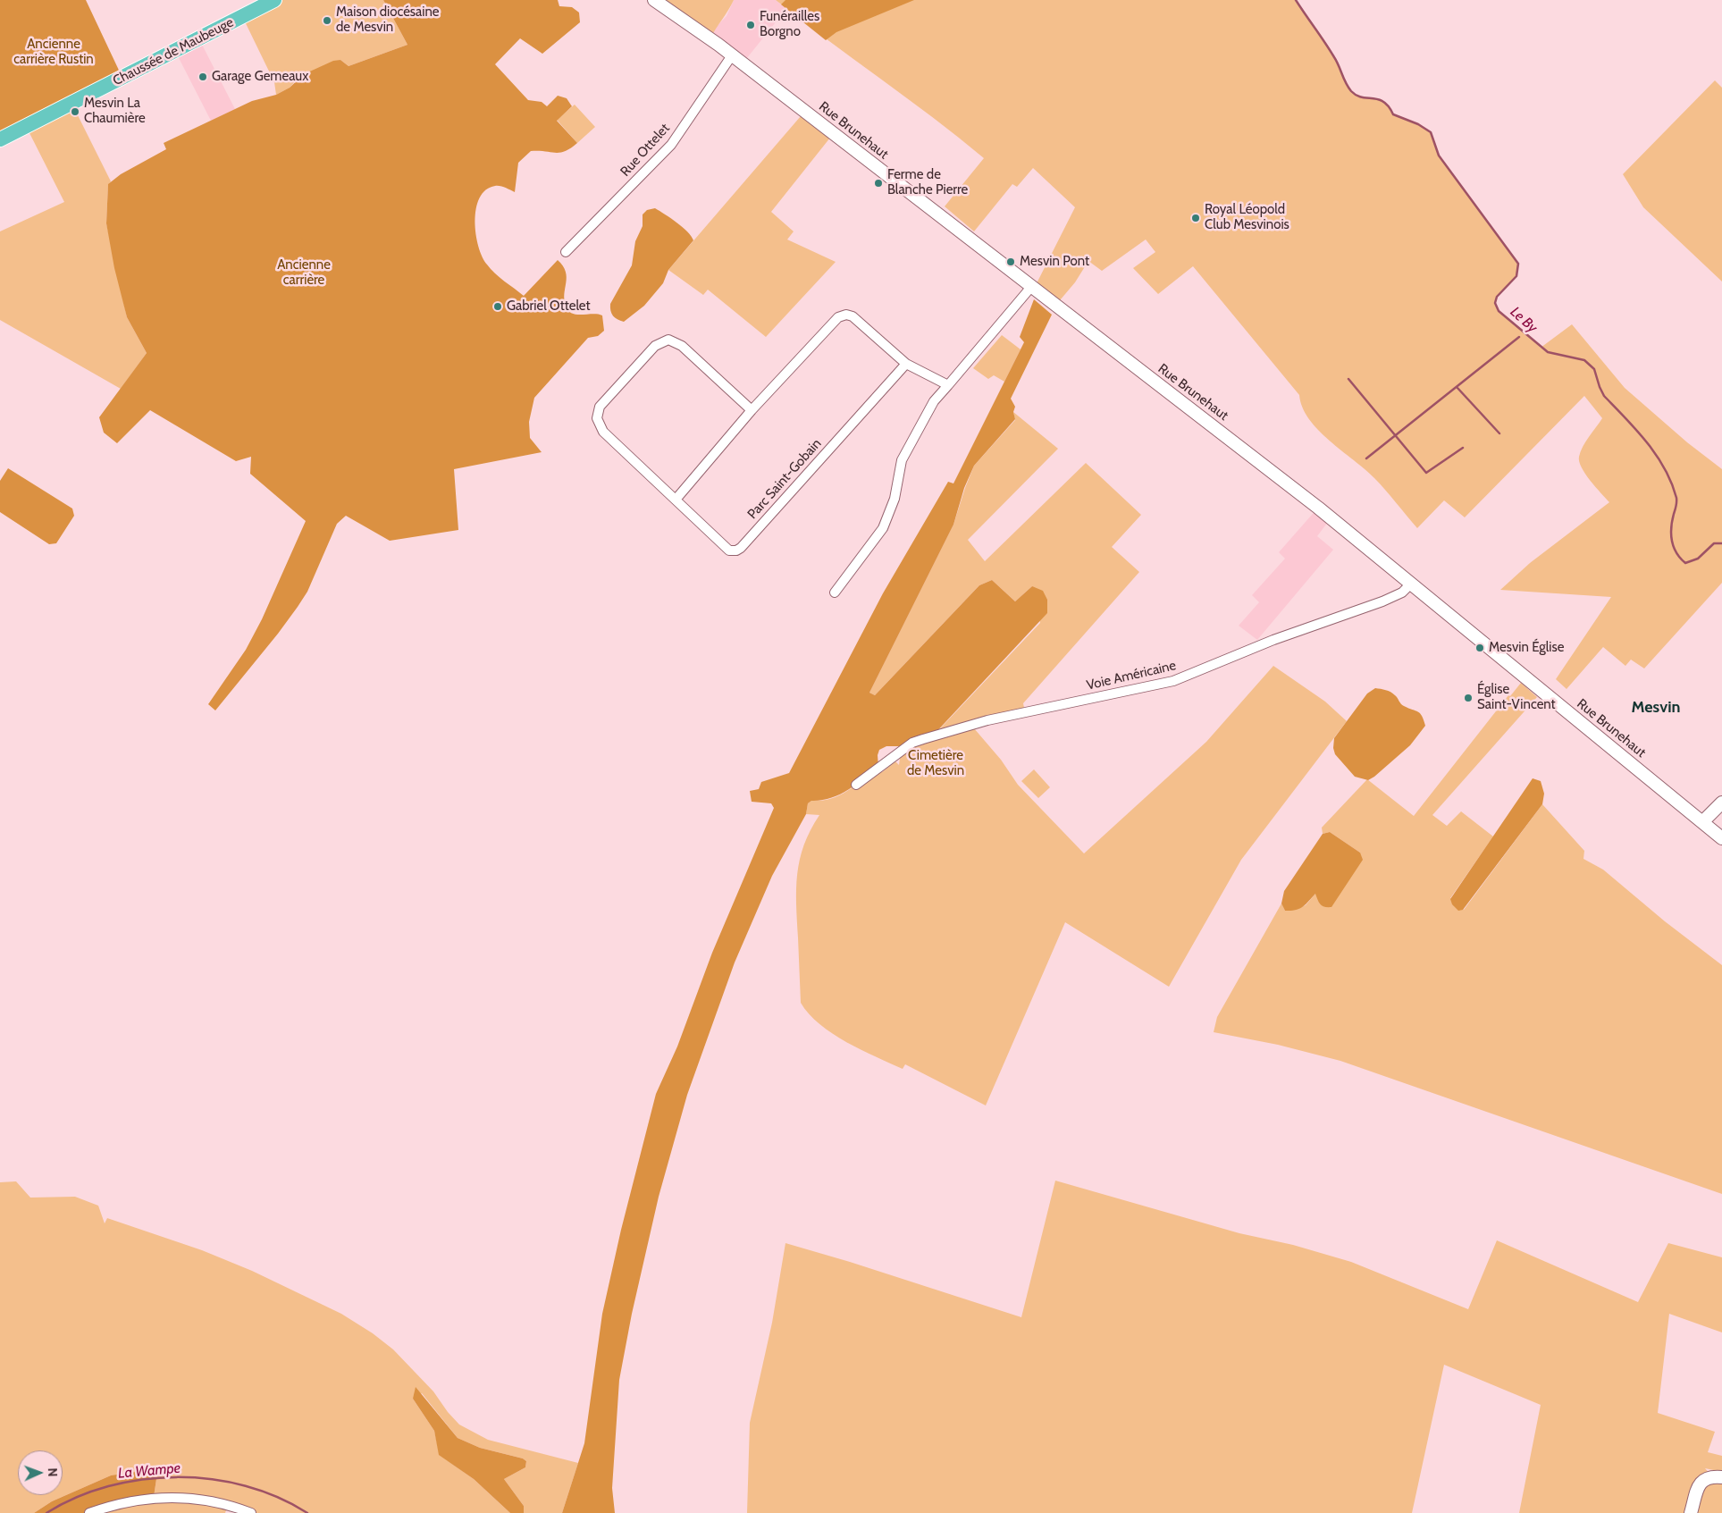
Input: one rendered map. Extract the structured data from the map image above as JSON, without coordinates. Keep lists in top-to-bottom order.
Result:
{
  "streets": {
    "main road": ["Chaussée de Maubeuge"],
    "street": [
      "Rue Brunehaut",
      "Rue Ottelet",
      "Parc Saint-Gobain",
      "Voie Américaine"
    ]
  },
  "crossings": [
    ["Rue Brunehaut", "Rue Ottelet"],
    ["Rue Brunehaut", "Voie Américaine"]
  ],
  "districts": ["Mesvin"],
  "water": ["Le By", "La Wampe"],
  "parks": ["Ancienne carrière Rustin", "Ancienne carrière", "Cimetière de Mesvin"],
  "places": [
    "Maison diocésaine de Mesvin",
    "Funérailles Borgno",
    "Garage Gemeaux",
    "Mesvin La Chaumière",
    "Ferme de Blanche Pierre",
    "Royal Léopold Club Mesvinois",
    "Mesvin Pont",
    "Gabriel Ottelet",
    "Mesvin Église",
    "Église Saint-Vincent"
  ],
  "north": "right"
}
